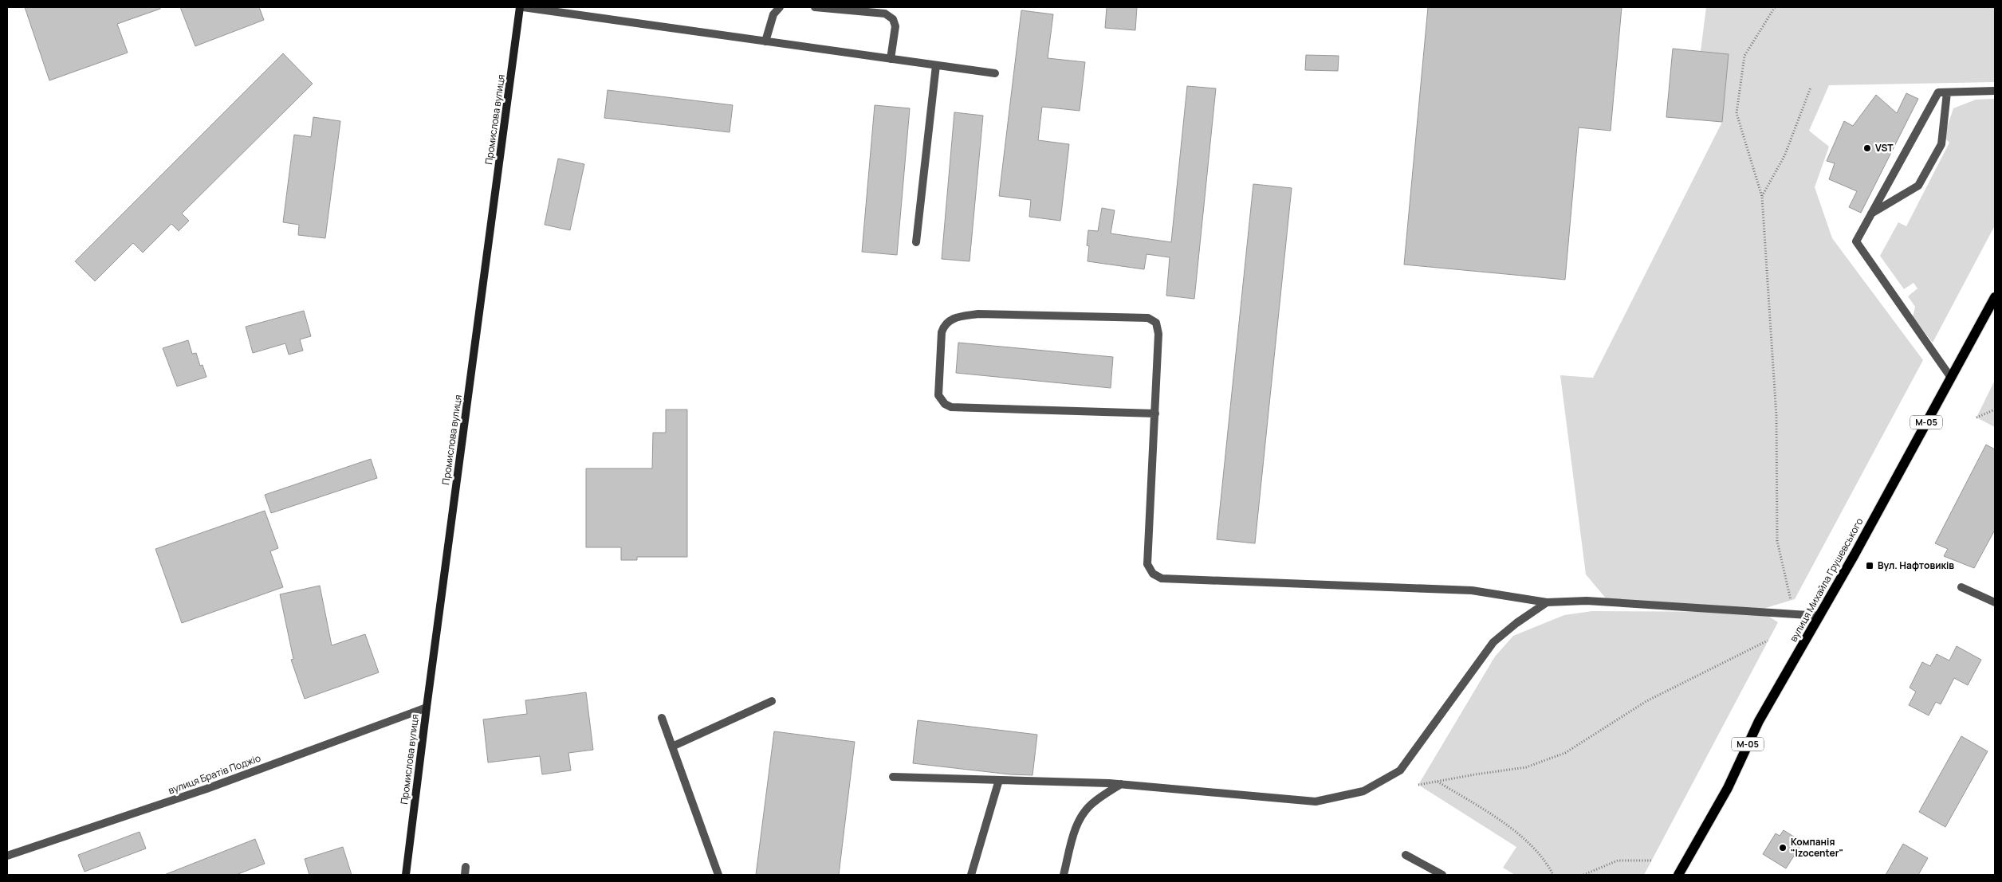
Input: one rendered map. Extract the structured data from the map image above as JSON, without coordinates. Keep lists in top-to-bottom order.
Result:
{
  "streets": {
    "main road": ["М-05", "вулиця Михайла Грушевського"],
    "street": ["Промислова вулиця", "вулиця Братів Поджіо"]
  },
  "crossings": [
    ["Промислова вулиця", "вулиця Братів Поджіо"]
  ],
  "places": {
    "other": ["VST", "Компанія \"Izocenter\""],
    "transit": ["Вул. Нафтовиків"]
  }
}
